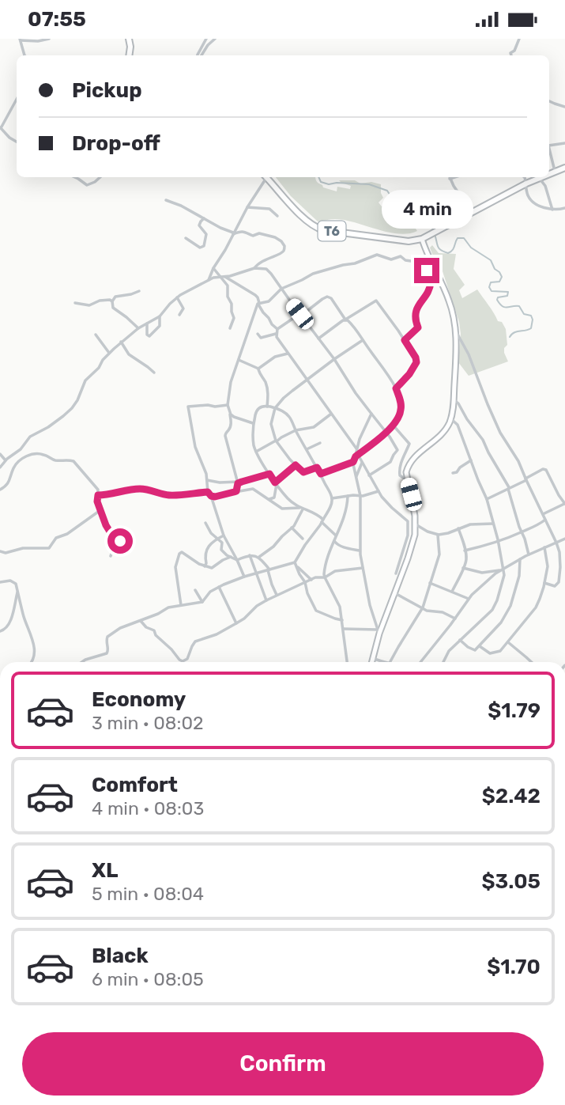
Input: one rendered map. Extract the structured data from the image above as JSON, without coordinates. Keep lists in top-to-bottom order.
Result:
{
  "streets": {
    "highway": ["T6"]
  },
  "page": {
    "status": "07:55",
    "banner": ["Pickup", "Drop-off"],
    "bubble": "4 min",
    "list": [
      {
        "name": "Economy",
        "note": "3 min · 08:02",
        "value": "$1.79"
      },
      {
        "name": "Comfort",
        "note": "4 min · 08:03",
        "value": "$2.42"
      },
      {
        "name": "XL",
        "note": "5 min · 08:04",
        "value": "$3.05"
      },
      {
        "name": "Black",
        "note": "6 min · 08:05",
        "value": "$1.70"
      }
    ],
    "buttons": "Confirm"
  }
}
